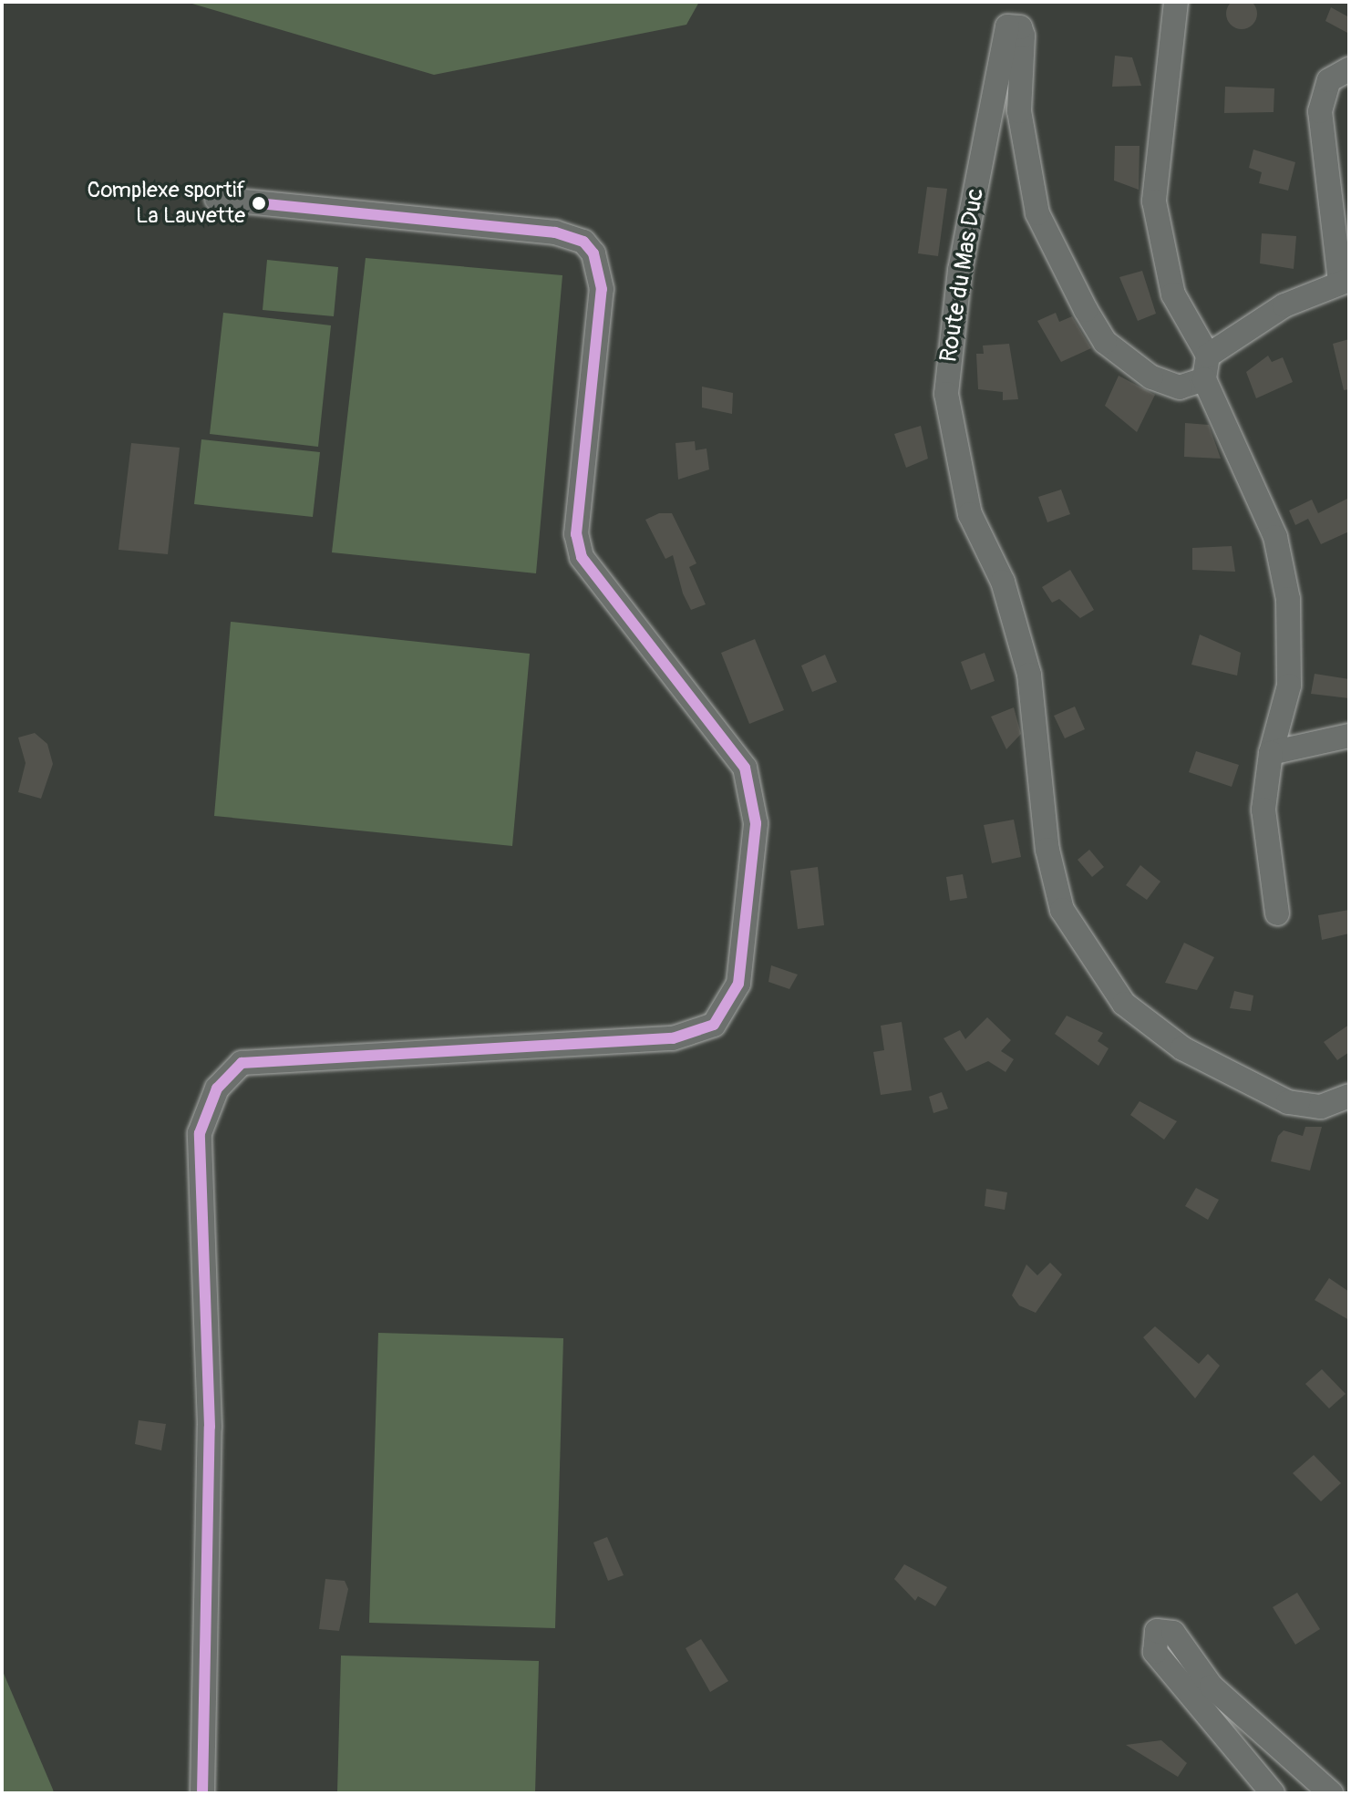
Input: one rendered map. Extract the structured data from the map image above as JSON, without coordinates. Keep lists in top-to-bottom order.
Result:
{
  "streets": {
    "street": ["Route du Mas Duc"]
  },
  "places": ["Complexe sportif La Lauvette"]
}
